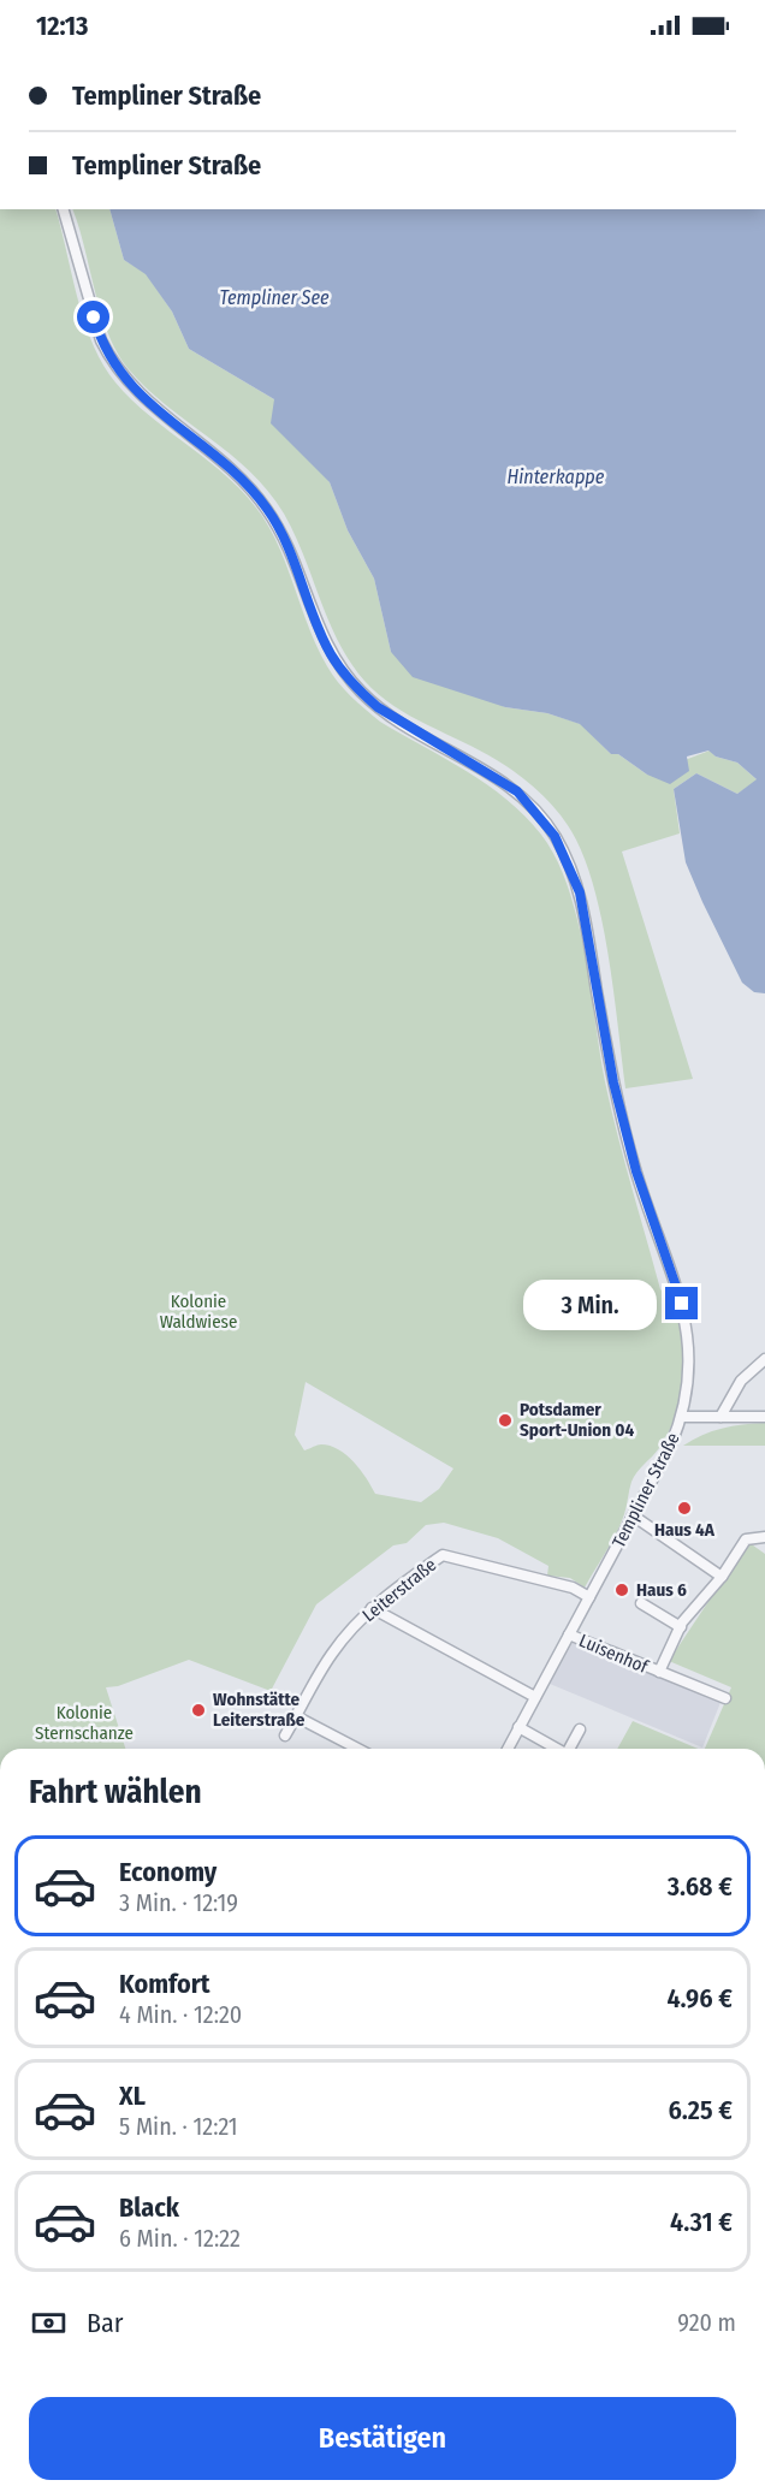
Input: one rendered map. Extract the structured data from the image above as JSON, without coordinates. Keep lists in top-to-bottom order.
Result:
{
  "streets": {
    "street": ["Templiner Straße", "Leiterstraße", "Luisenhof"]
  },
  "crossings": [
    ["Templiner Straße", "Leiterstraße"],
    ["Templiner Straße", "Luisenhof"]
  ],
  "water": ["Templiner See", "Hinterkappe"],
  "parks": ["Kolonie Waldwiese", "Kolonie Sternschanze"],
  "places": [
    "Potsdamer Sport-Union 04",
    "Haus 4A",
    "Haus 6",
    "Wohnstätte Leiterstraße"
  ],
  "page": {
    "status": "12:13",
    "banner": ["Templiner Straße", "Templiner Straße"],
    "bubble": "3 Min.",
    "heading": "Fahrt wählen",
    "list": [
      {
        "name": "Economy",
        "note": "3 Min. · 12:19",
        "value": "3.68 €"
      },
      {
        "name": "Komfort",
        "note": "4 Min. · 12:20",
        "value": "4.96 €"
      },
      {
        "name": "XL",
        "note": "5 Min. · 12:21",
        "value": "6.25 €"
      },
      {
        "name": "Black",
        "note": "6 Min. · 12:22",
        "value": "4.31 €"
      }
    ],
    "pay": ["Bar", "920 m"],
    "buttons": "Bestätigen"
  }
}
